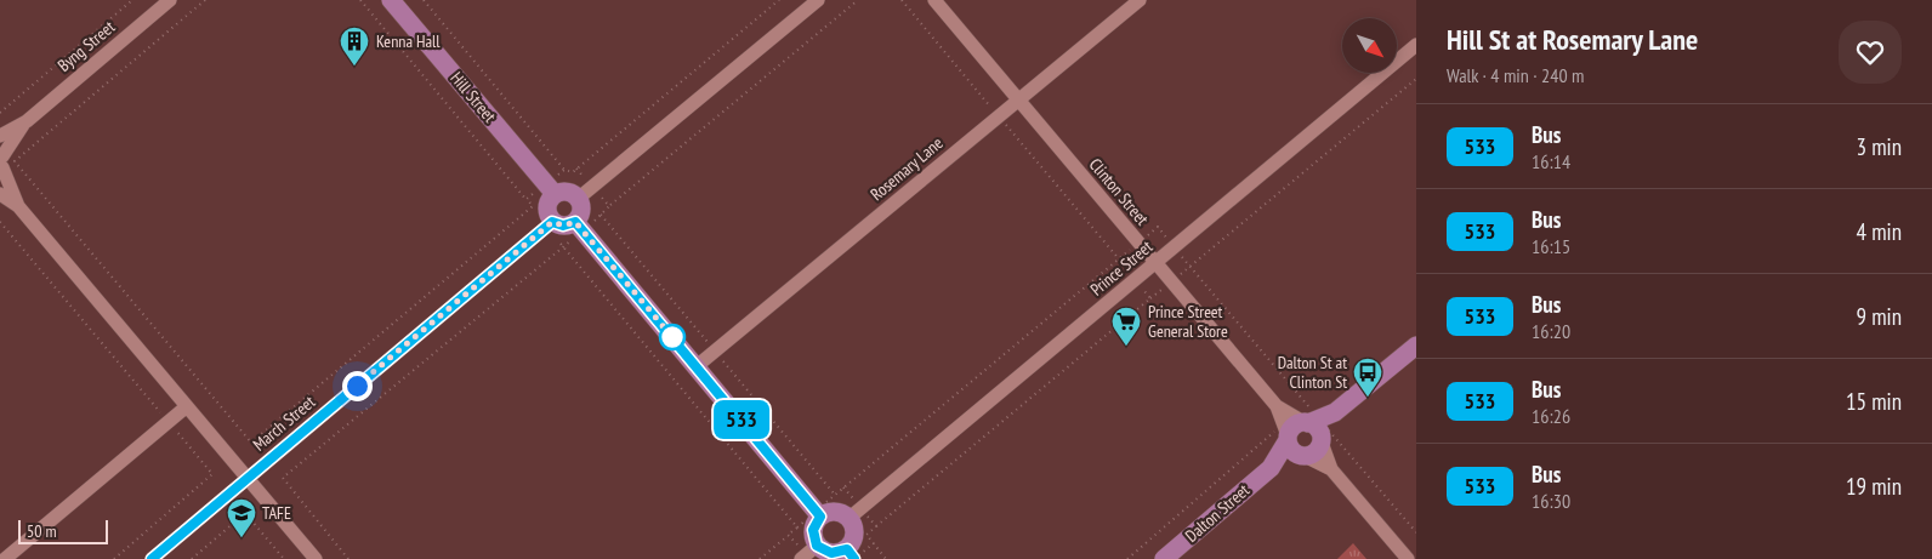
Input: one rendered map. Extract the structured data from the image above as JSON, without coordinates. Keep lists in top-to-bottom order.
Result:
{
  "streets": {
    "main road": ["Hill Street", "Dalton Street"],
    "street": [
      "Byng Street",
      "Rosemary Lane",
      "Clinton Street",
      "Prince Street",
      "March Street"
    ]
  },
  "crossings": [
    ["Rosemary Lane", "Clinton Street"],
    ["Clinton Street", "Prince Street"],
    ["Clinton Street", "Dalton Street"]
  ],
  "places": {
    "building": ["Kenna Hall"],
    "supermarket": ["Prince Street General Store"],
    "bus stop": ["Dalton St at Clinton St"],
    "school or university": ["TAFE"]
  },
  "lines": ["bus line 533"],
  "scale_bar": "50 m",
  "north": "bottom right",
  "page": {
    "on_map": "533",
    "heading": ["Hill St at Rosemary Lane", "Walk · 4 min · 240 m"],
    "list": [
      {
        "mark": "533",
        "name": "Bus",
        "note": "16:14",
        "value": "3 min"
      },
      {
        "mark": "533",
        "name": "Bus",
        "note": "16:15",
        "value": "4 min"
      },
      {
        "mark": "533",
        "name": "Bus",
        "note": "16:20",
        "value": "9 min"
      },
      {
        "mark": "533",
        "name": "Bus",
        "note": "16:26",
        "value": "15 min"
      },
      {
        "mark": "533",
        "name": "Bus",
        "note": "16:30",
        "value": "19 min"
      }
    ],
    "scale": "50 m"
  }
}
